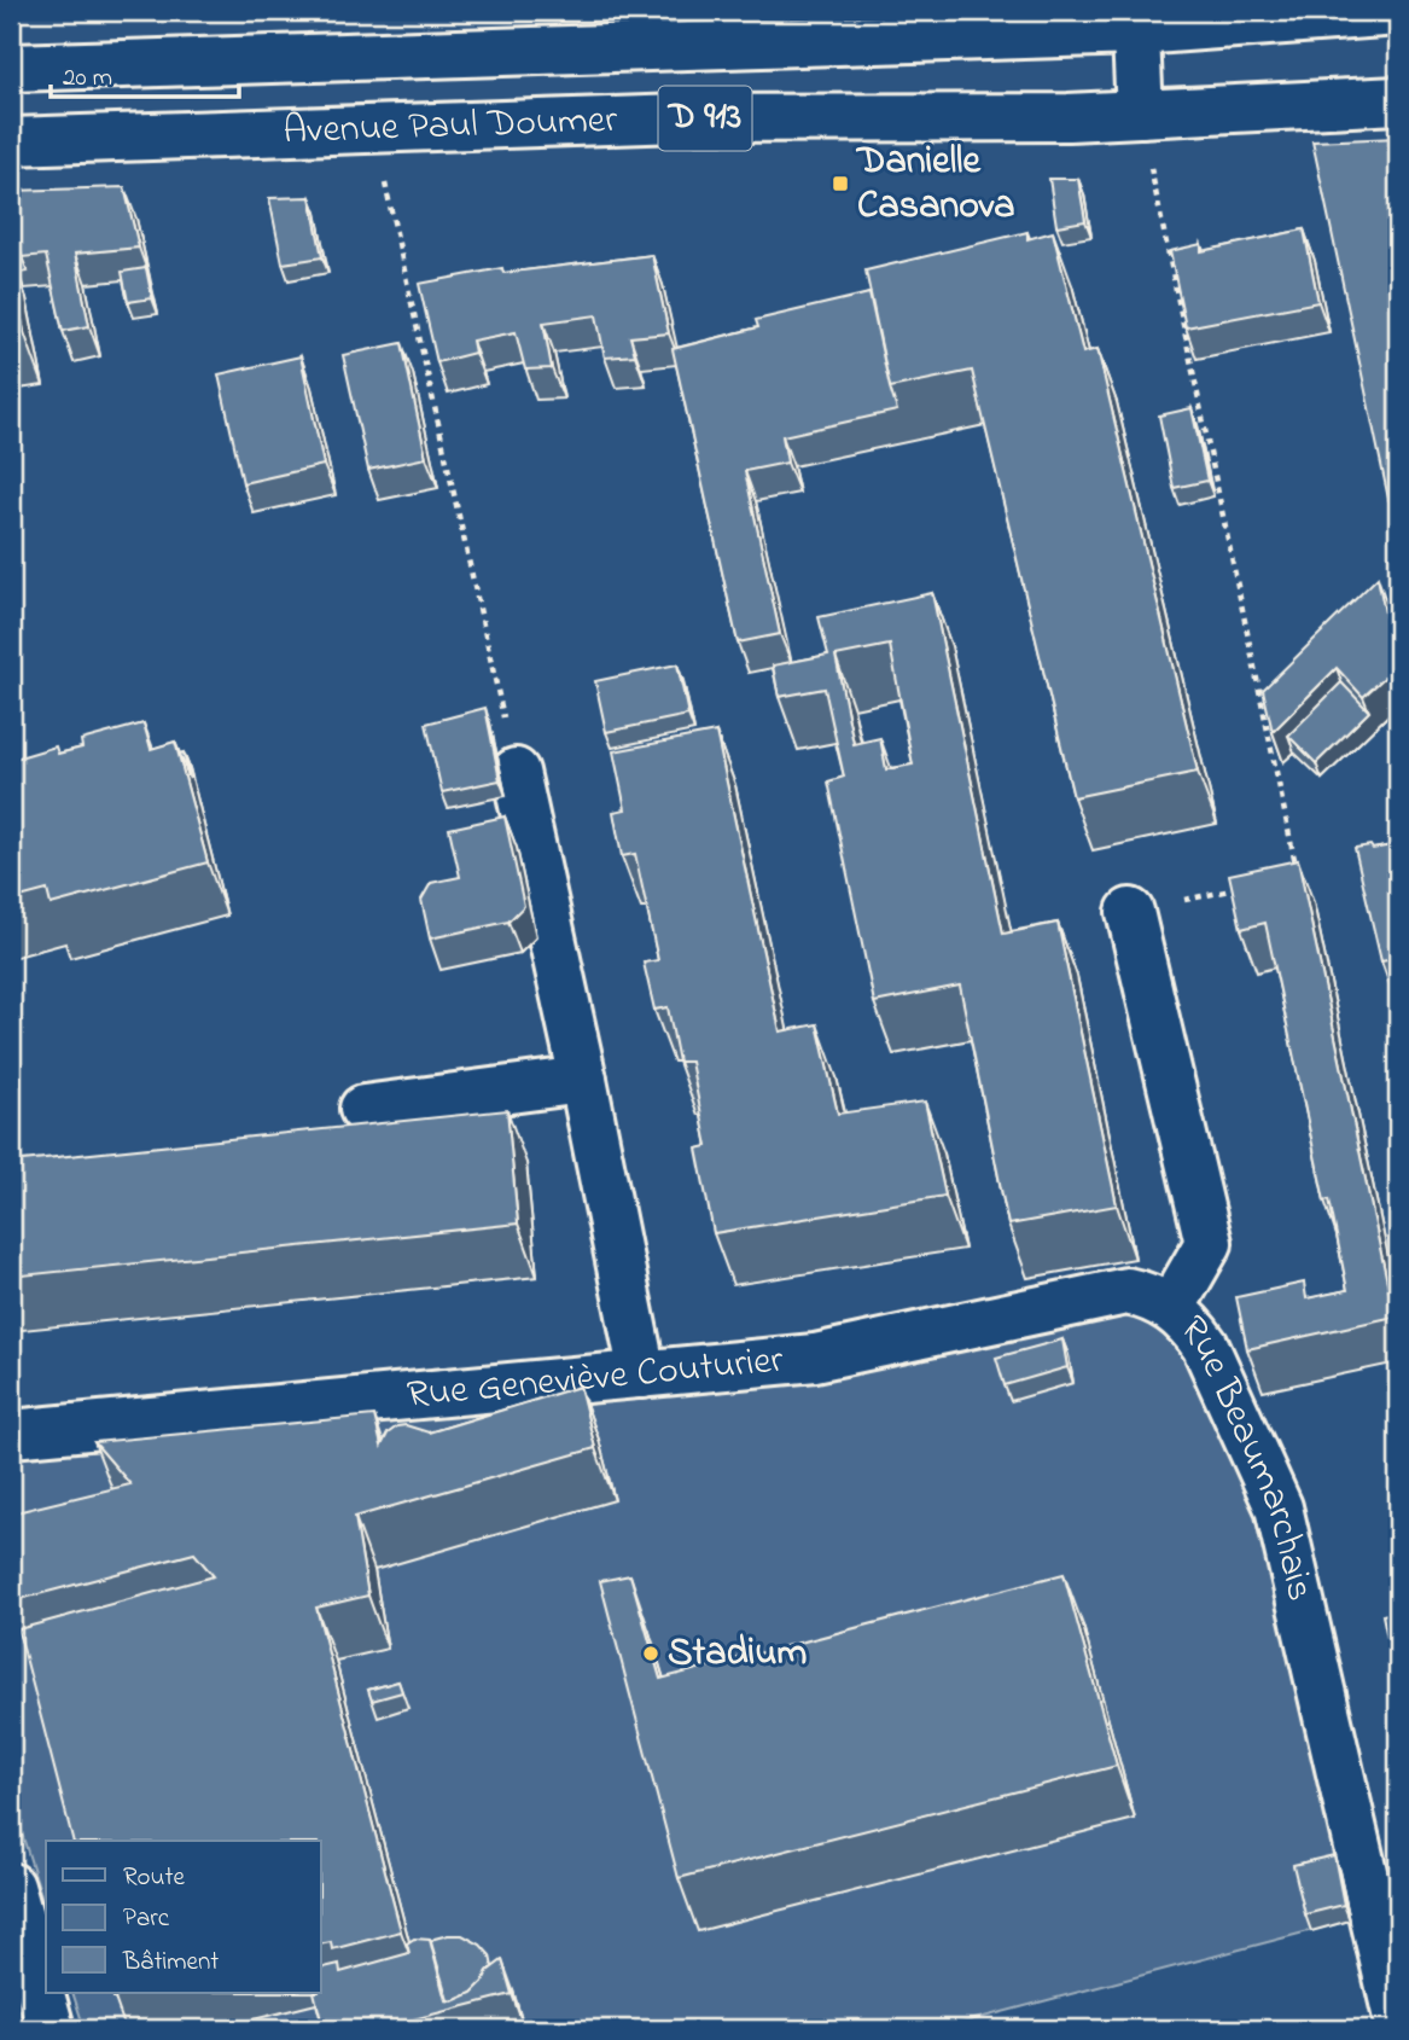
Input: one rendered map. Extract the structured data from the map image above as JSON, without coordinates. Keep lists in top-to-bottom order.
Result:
{
  "streets": {
    "main road": [
      "D 913",
      "Avenue Paul Doumer",
      "Rue Geneviève Couturier",
      "Rue Beaumarchais"
    ]
  },
  "crossings": [
    ["Rue Geneviève Couturier", "Rue Beaumarchais"]
  ],
  "places": {
    "transit": ["Danielle Casanova"],
    "other": ["Stadium"]
  },
  "legend": ["Route", "Parc", "Bâtiment"],
  "scale_bar": "20 m"
}
